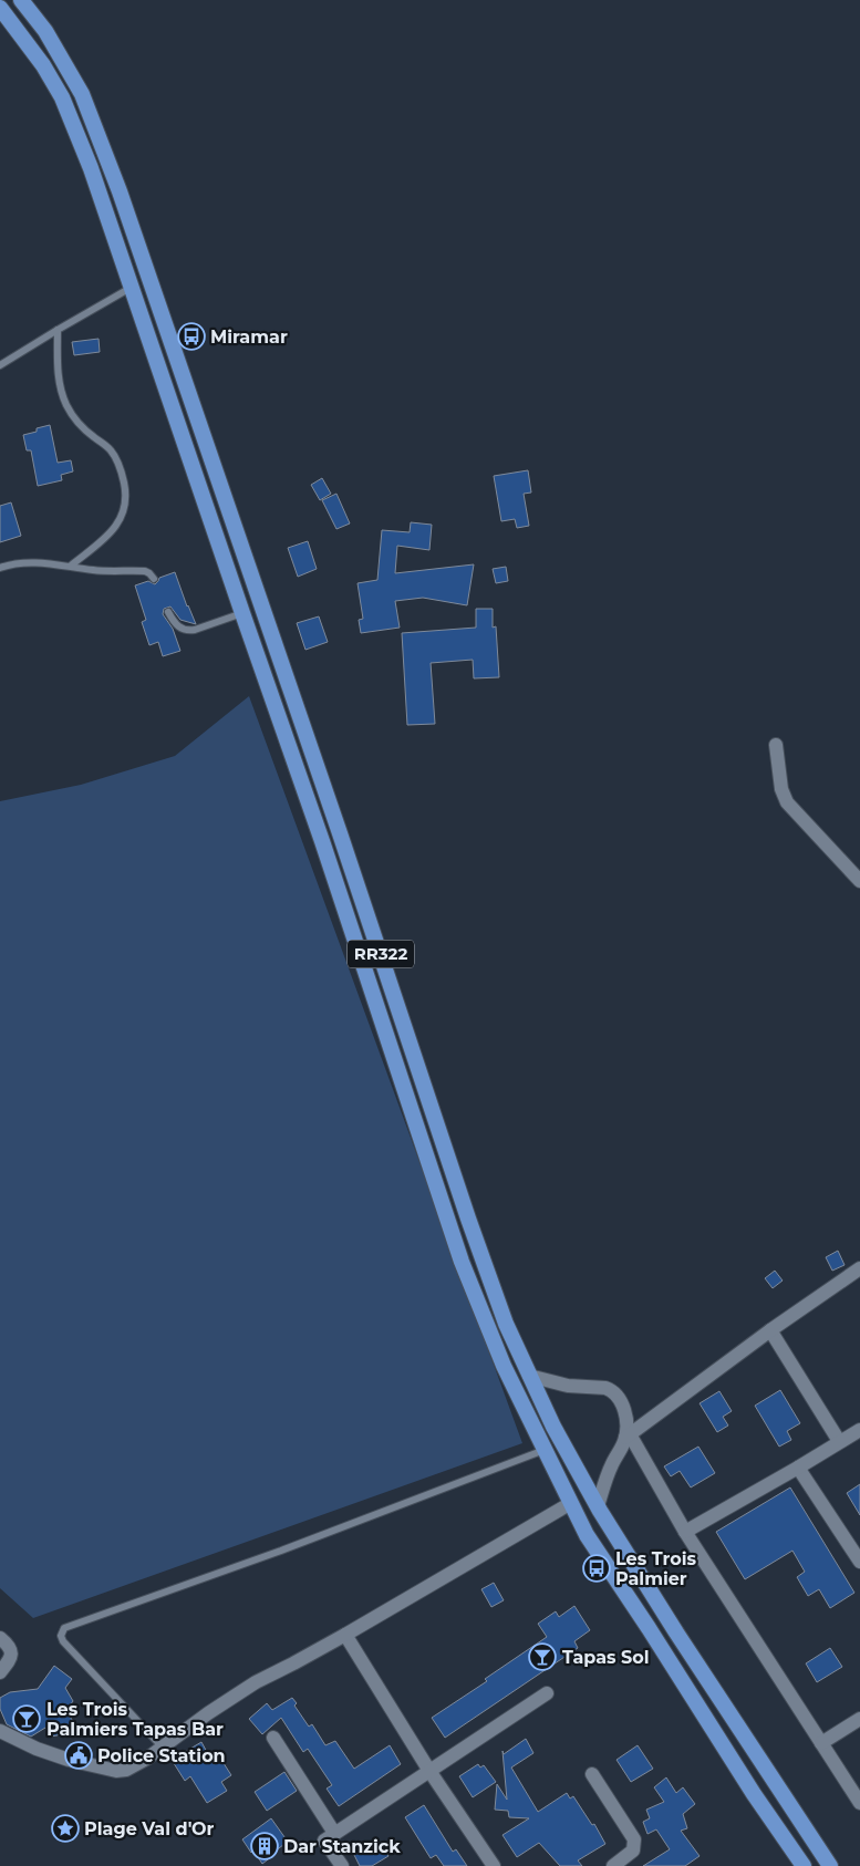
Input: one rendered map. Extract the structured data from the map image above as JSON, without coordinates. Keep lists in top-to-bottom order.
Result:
{
  "streets": {
    "main road": ["RR322"]
  },
  "places": {
    "bus stop": ["Miramar", "Les Trois Palmier"],
    "bar": ["Tapas Sol", "Les Trois Palmiers Tapas Bar"],
    "public building": ["Police Station"],
    "place": ["Plage Val d'Or"],
    "building": ["Dar Stanzick"]
  }
}
